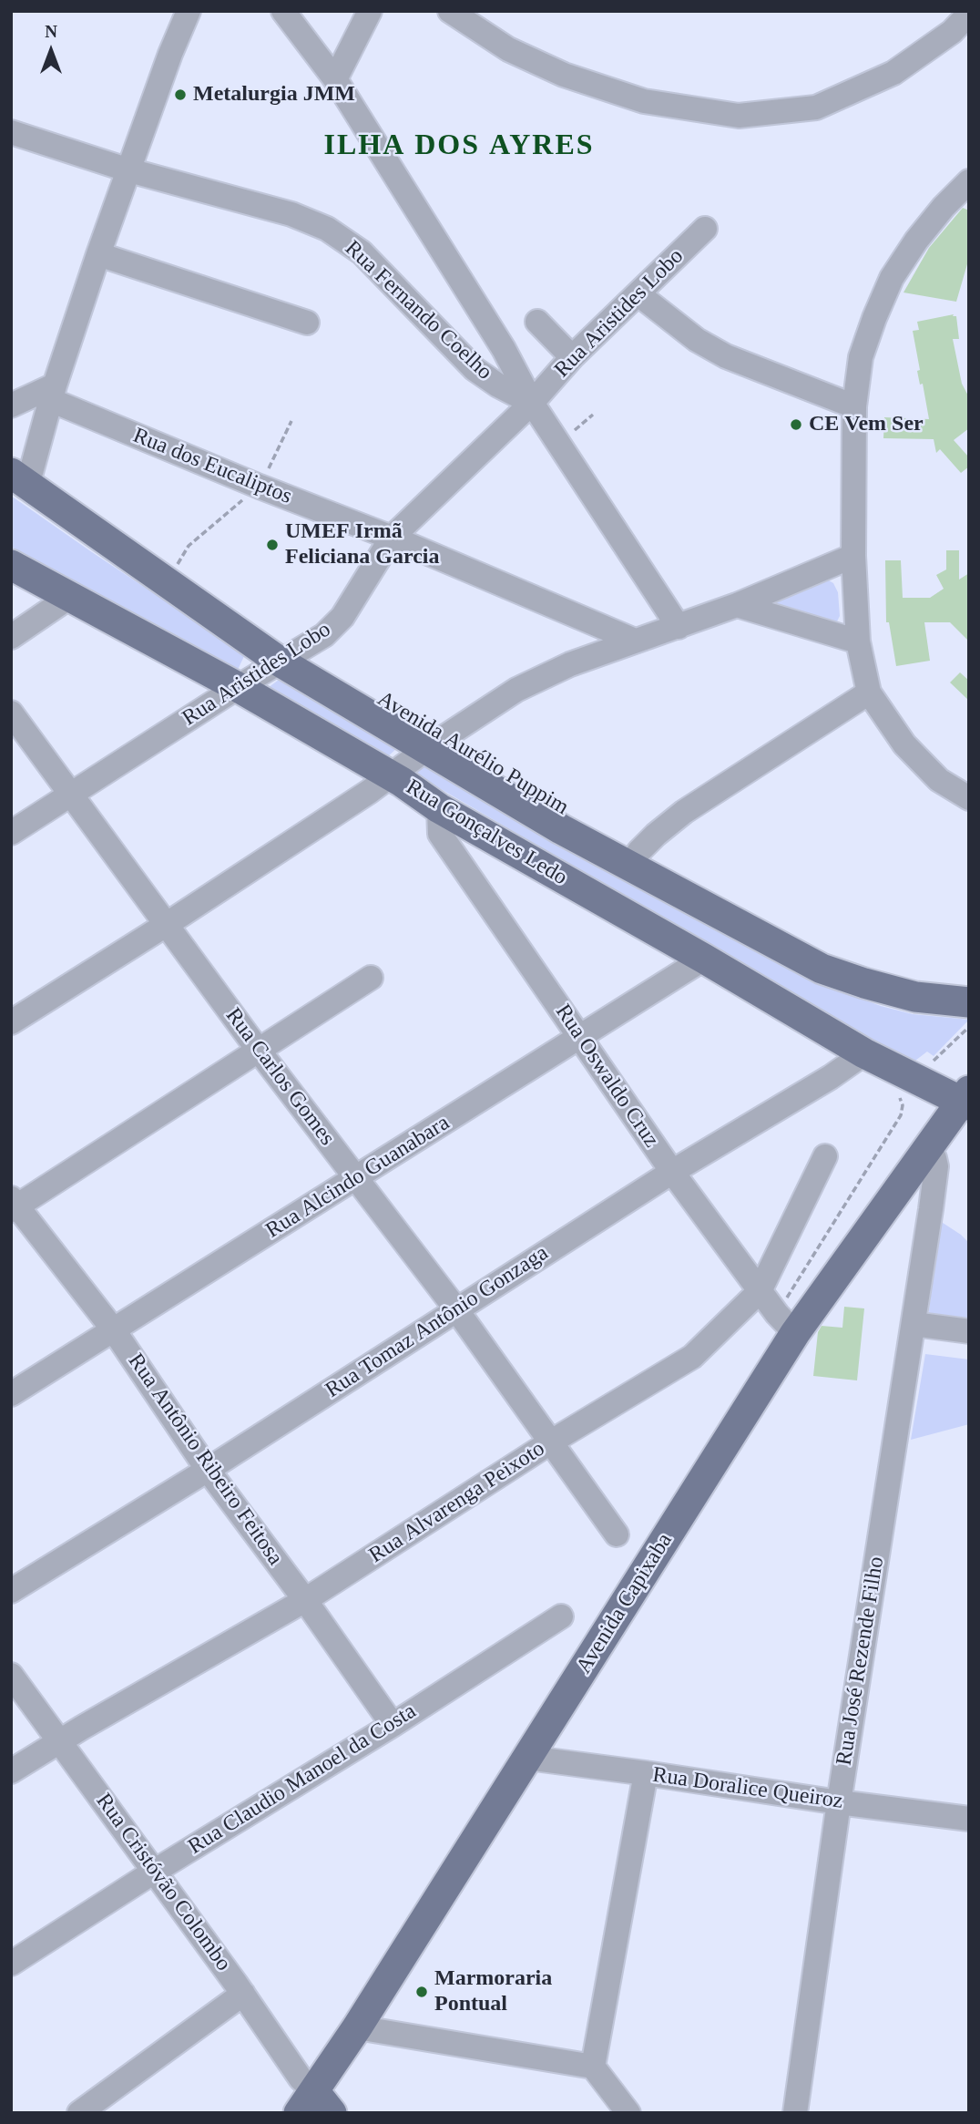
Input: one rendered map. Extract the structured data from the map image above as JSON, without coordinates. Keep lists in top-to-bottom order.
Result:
{
  "streets": {
    "main road": ["Avenida Aurélio Puppim", "Rua Gonçalves Ledo", "Avenida Capixaba"],
    "street": [
      "Rua Fernando Coelho",
      "Rua Aristides Lobo",
      "Rua dos Eucaliptos",
      "Rua Oswaldo Cruz",
      "Rua Carlos Gomes",
      "Rua Alcindo Guanabara",
      "Rua Tomaz Antônio Gonzaga",
      "Rua Antônio Ribeiro Feitosa",
      "Rua Alvarenga Peixoto",
      "Rua José Rezende Filho",
      "Rua Claudio Manoel da Costa",
      "Rua Doralice Queiroz",
      "Rua Cristóvão Colombo"
    ]
  },
  "crossings": [
    ["Rua Fernando Coelho", "Rua Aristides Lobo"],
    ["Rua Aristides Lobo", "Rua dos Eucaliptos"],
    ["Rua Aristides Lobo", "Avenida Aurélio Puppim"],
    ["Rua Aristides Lobo", "Rua Gonçalves Ledo"],
    ["Rua Aristides Lobo", "Rua Carlos Gomes"],
    ["Rua Gonçalves Ledo", "Rua Oswaldo Cruz"],
    ["Rua Gonçalves Ledo", "Rua Alcindo Guanabara"],
    ["Rua Gonçalves Ledo", "Rua Tomaz Antônio Gonzaga"],
    ["Rua Gonçalves Ledo", "Avenida Capixaba"],
    ["Rua Oswaldo Cruz", "Rua Alcindo Guanabara"],
    ["Rua Oswaldo Cruz", "Rua Tomaz Antônio Gonzaga"],
    ["Rua Oswaldo Cruz", "Rua Alvarenga Peixoto"],
    ["Rua Oswaldo Cruz", "Avenida Capixaba"],
    ["Rua Carlos Gomes", "Rua Alcindo Guanabara"],
    ["Rua Carlos Gomes", "Rua Tomaz Antônio Gonzaga"],
    ["Rua Carlos Gomes", "Rua Alvarenga Peixoto"],
    ["Rua Alcindo Guanabara", "Rua Antônio Ribeiro Feitosa"],
    ["Rua Tomaz Antônio Gonzaga", "Rua Antônio Ribeiro Feitosa"],
    ["Rua Antônio Ribeiro Feitosa", "Rua Alvarenga Peixoto"],
    ["Rua Antônio Ribeiro Feitosa", "Rua Claudio Manoel da Costa"],
    ["Rua Alvarenga Peixoto", "Rua Cristóvão Colombo"],
    ["Avenida Capixaba", "Rua José Rezende Filho"],
    ["Avenida Capixaba", "Rua Doralice Queiroz"],
    ["Avenida Capixaba", "Rua Cristóvão Colombo"],
    ["Rua José Rezende Filho", "Rua Doralice Queiroz"],
    ["Rua Claudio Manoel da Costa", "Rua Cristóvão Colombo"]
  ],
  "districts": ["ILHA DOS AYRES"],
  "places": [
    "Metalurgia JMM",
    "CE Vem Ser",
    "UMEF Irmã Feliciana Garcia",
    "Marmoraria Pontual"
  ],
  "north": "top"
}
